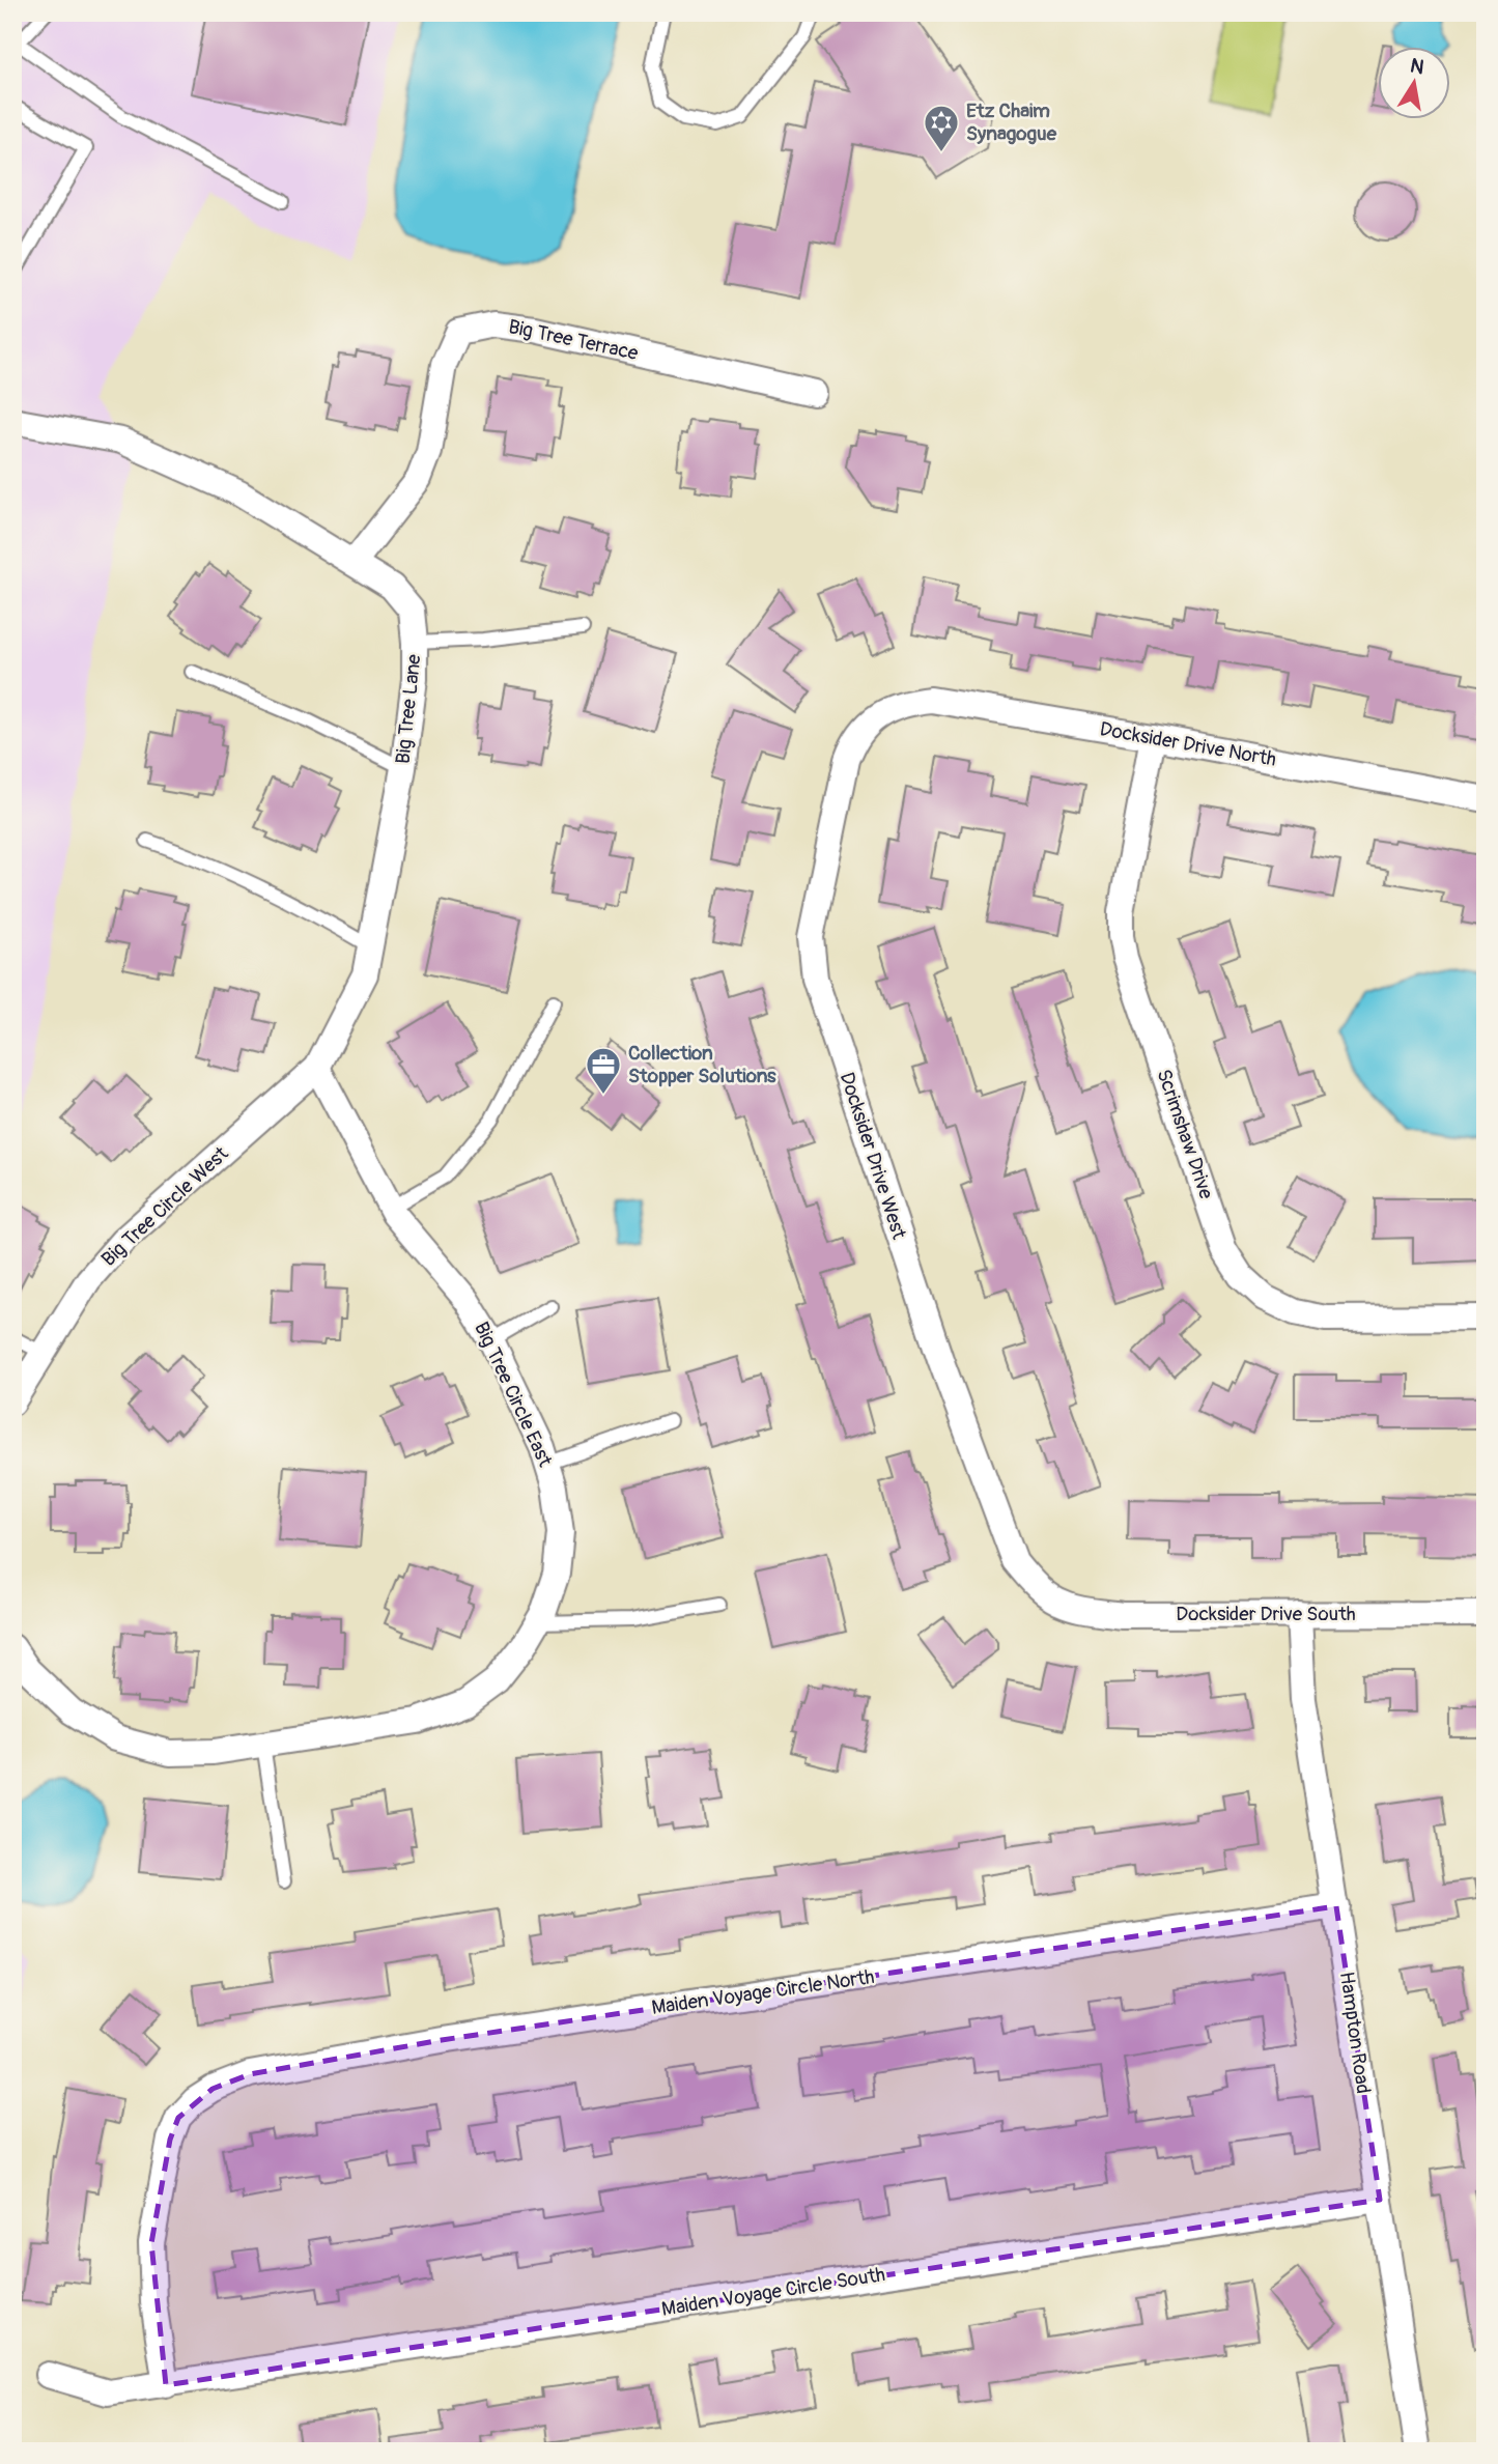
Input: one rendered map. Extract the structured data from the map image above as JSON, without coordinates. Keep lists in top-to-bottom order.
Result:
{
  "streets": {
    "street": [
      "Big Tree Terrace",
      "Big Tree Lane",
      "Docksider Drive North",
      "Scrimshaw Drive",
      "Docksider Drive West",
      "Big Tree Circle West",
      "Big Tree Circle East",
      "Docksider Drive South",
      "Maiden Voyage Circle North",
      "Hampton Road",
      "Maiden Voyage Circle South"
    ]
  },
  "crossings": [
    ["Big Tree Terrace", "Big Tree Lane"],
    ["Big Tree Lane", "Big Tree Circle West"],
    ["Big Tree Lane", "Big Tree Circle East"],
    ["Docksider Drive North", "Scrimshaw Drive"],
    ["Docksider Drive North", "Docksider Drive West"],
    ["Docksider Drive West", "Docksider Drive South"],
    ["Big Tree Circle West", "Big Tree Circle East"],
    ["Docksider Drive South", "Hampton Road"],
    ["Maiden Voyage Circle North", "Hampton Road"],
    ["Maiden Voyage Circle North", "Maiden Voyage Circle South"],
    ["Hampton Road", "Maiden Voyage Circle South"]
  ],
  "places": {
    "synagogue": ["Etz Chaim Synagogue"],
    "office": ["Collection Stopper Solutions"]
  },
  "north": "top"
}
